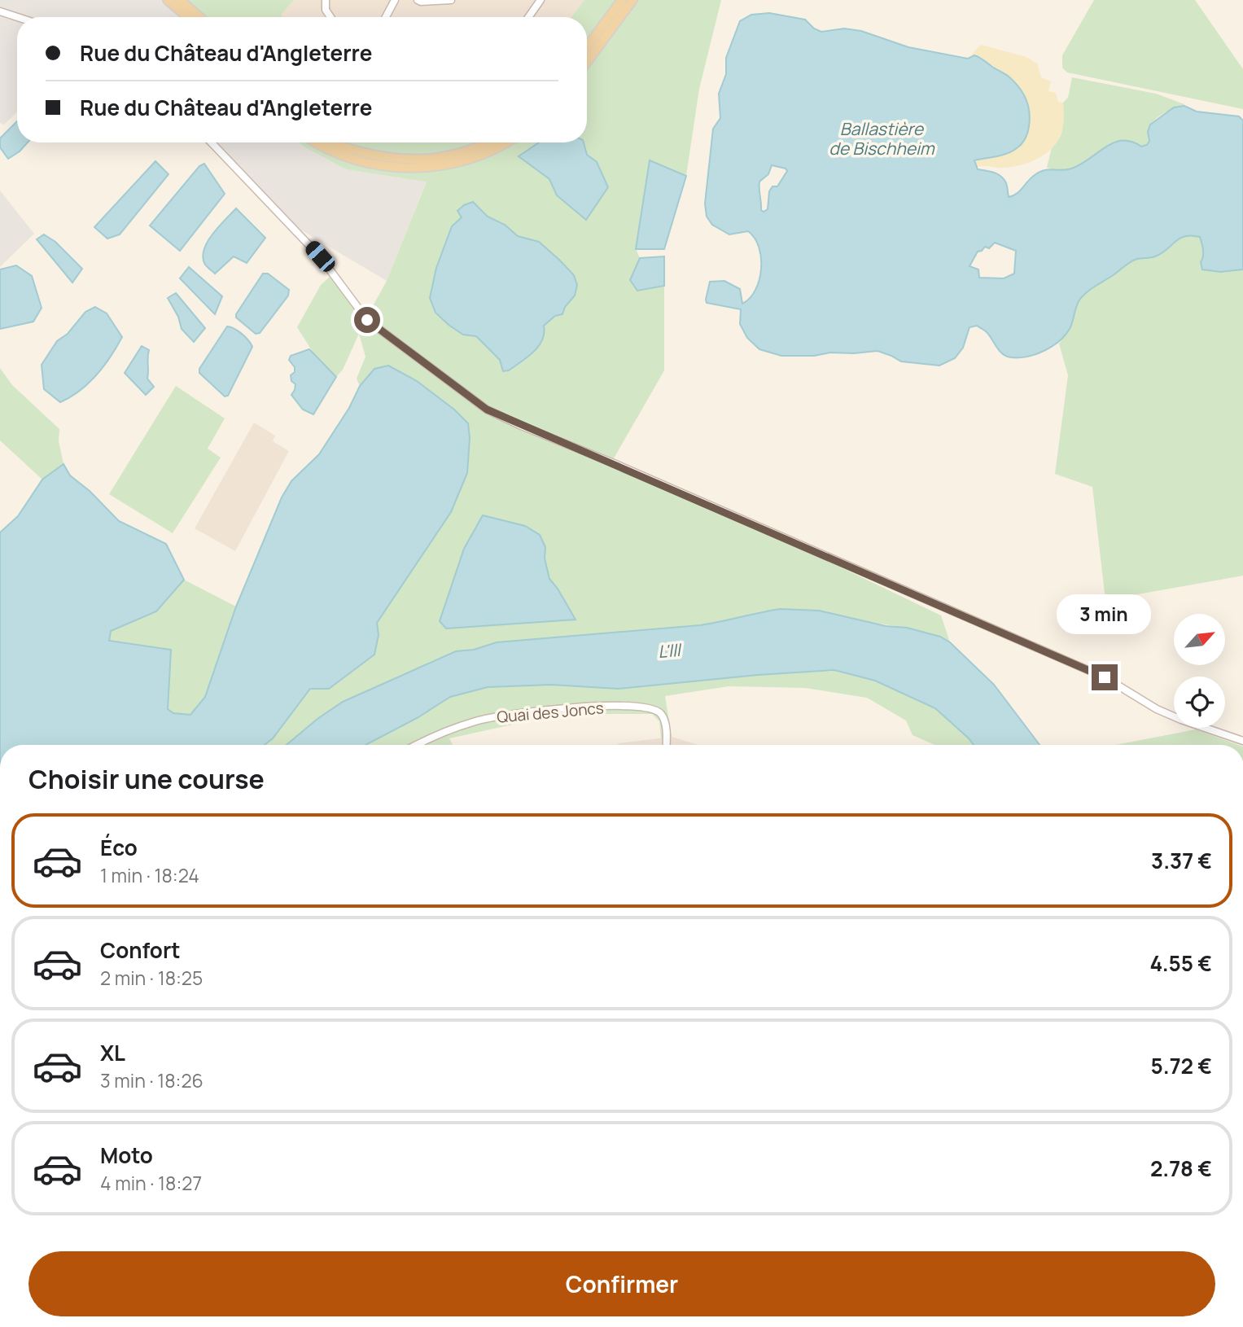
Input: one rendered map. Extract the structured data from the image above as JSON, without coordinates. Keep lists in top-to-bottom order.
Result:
{
  "streets": {
    "street": ["Quai des Joncs"]
  },
  "water": ["Ballastière de Bischheim", "L'Ill"],
  "north": "top right",
  "page": {
    "banner": ["Rue du Château d'Angleterre", "Rue du Château d'Angleterre"],
    "bubble": "3 min",
    "heading": "Choisir une course",
    "list": [
      {
        "name": "Éco",
        "note": "1 min · 18:24",
        "value": "3.37 €"
      },
      {
        "name": "Confort",
        "note": "2 min · 18:25",
        "value": "4.55 €"
      },
      {
        "name": "XL",
        "note": "3 min · 18:26",
        "value": "5.72 €"
      },
      {
        "name": "Moto",
        "note": "4 min · 18:27",
        "value": "2.78 €"
      }
    ],
    "buttons": "Confirmer"
  }
}
